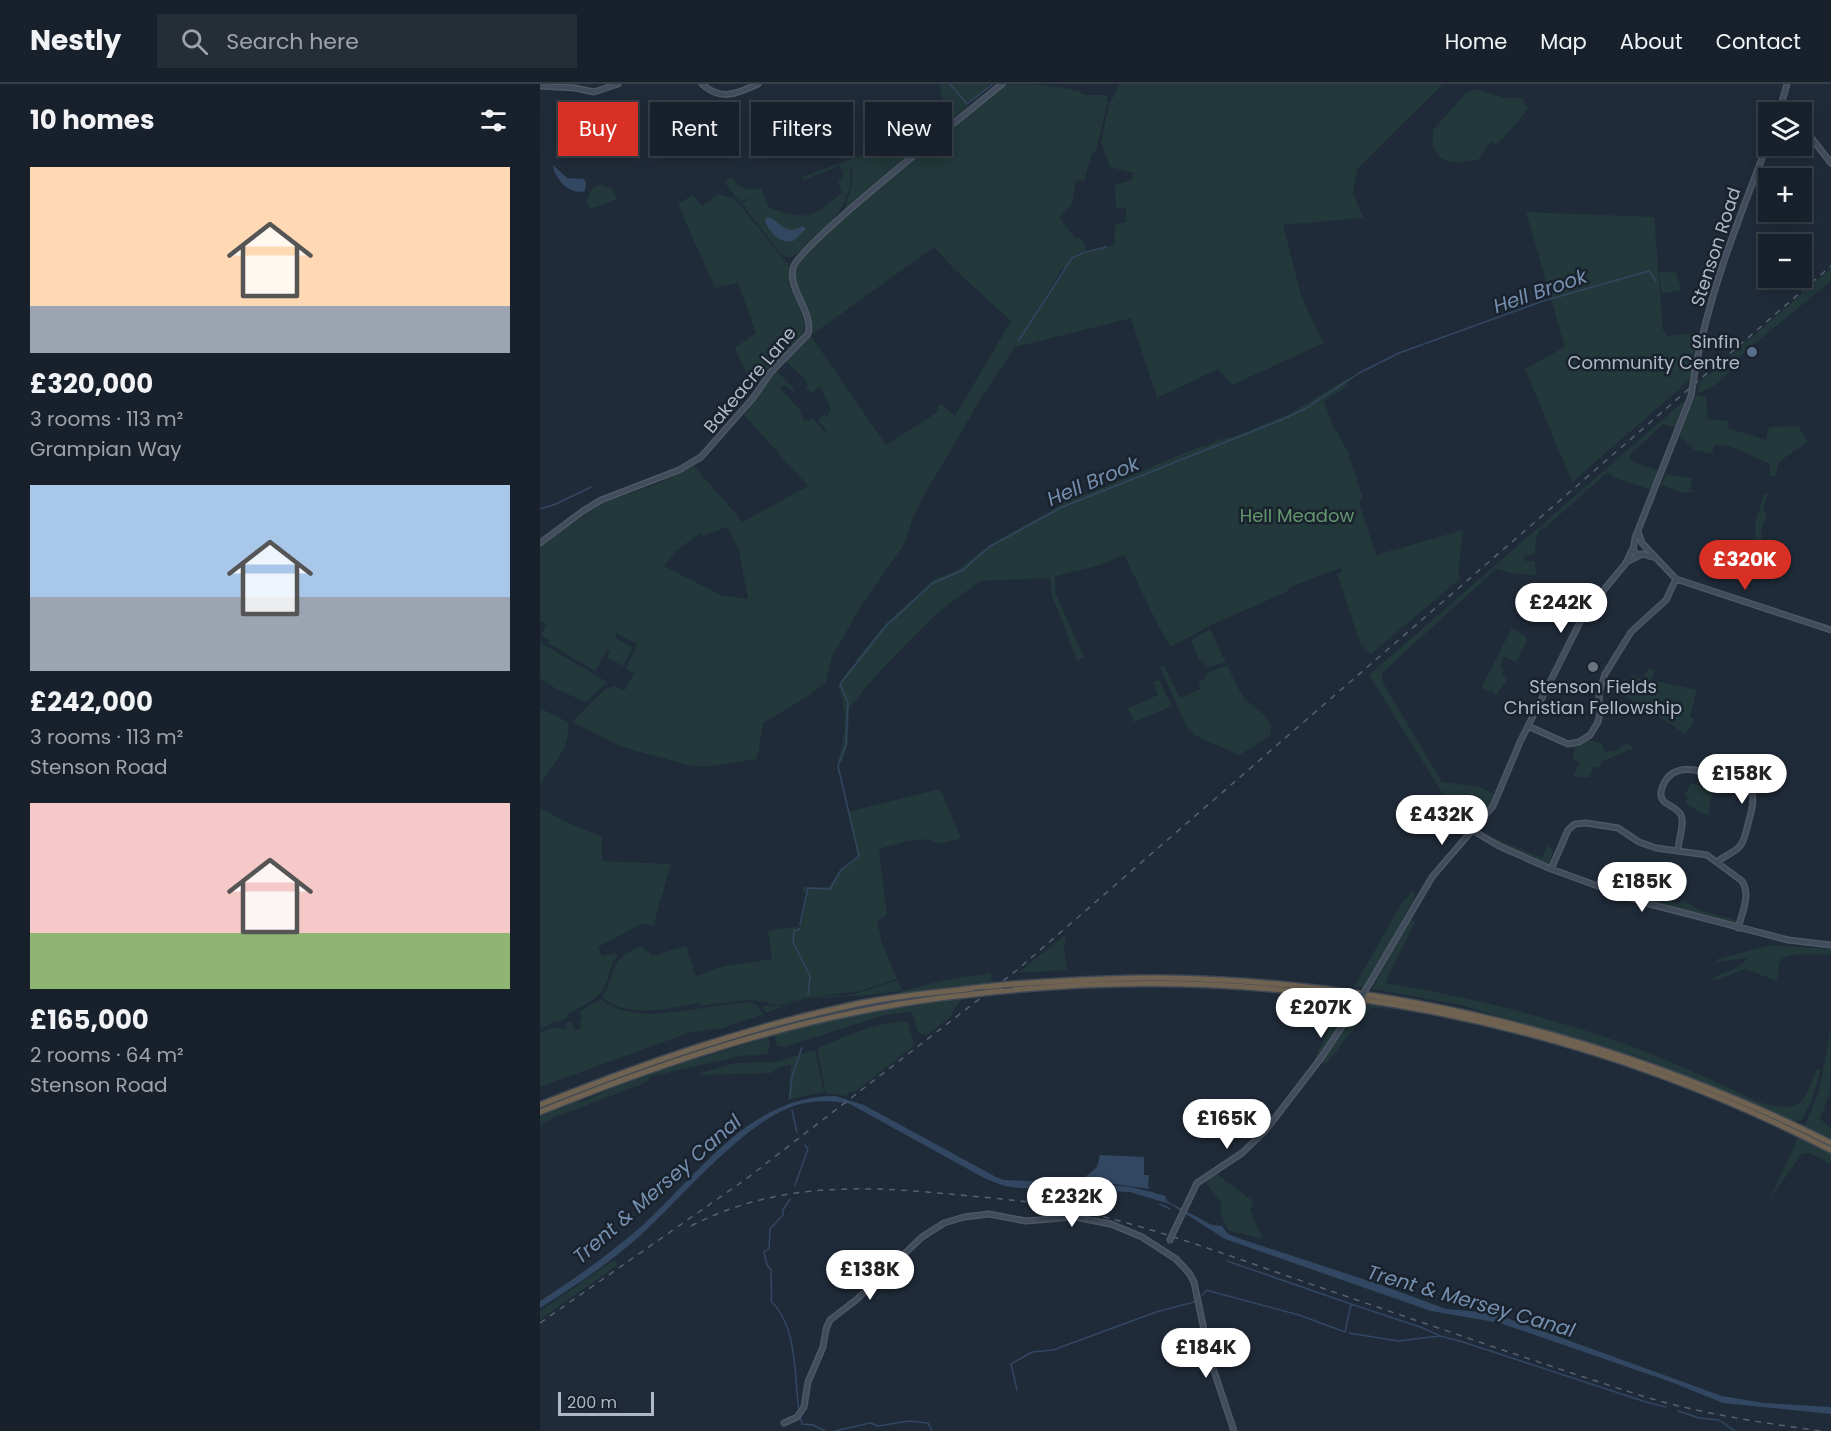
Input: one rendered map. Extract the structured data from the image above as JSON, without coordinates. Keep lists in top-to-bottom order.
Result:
{
  "streets": {
    "street": ["Stenson Road", "Bakeacre Lane"]
  },
  "water": ["Hell Brook", "Trent & Mersey Canal"],
  "parks": ["Hell Meadow"],
  "places": ["Sinfin Community Centre", "Stenson Fields Christian Fellowship"],
  "scale_bar": "200 m",
  "page": {
    "header": "Nestly",
    "search": "Search here",
    "nav": [
      "Home",
      "Map",
      "About",
      "Contact"
    ],
    "heading": "10 homes",
    "map_buttons": ["+", "−"],
    "chip": [
      "Buy",
      "Rent",
      "Filters",
      "New"
    ],
    "list": [
      {
        "name": "£320,000",
        "note": "3 rooms · 113 m² · Grampian Way"
      },
      {
        "name": "£242,000",
        "note": "3 rooms · 113 m² · Stenson Road"
      },
      {
        "name": "£165,000",
        "note": "2 rooms · 64 m² · Stenson Road"
      }
    ],
    "price": [
      "£320K",
      "£242K",
      "£158K",
      "£432K",
      "£185K",
      "£207K",
      "£165K",
      "£232K",
      "£138K",
      "£184K"
    ],
    "scale": "200 m"
  }
}
